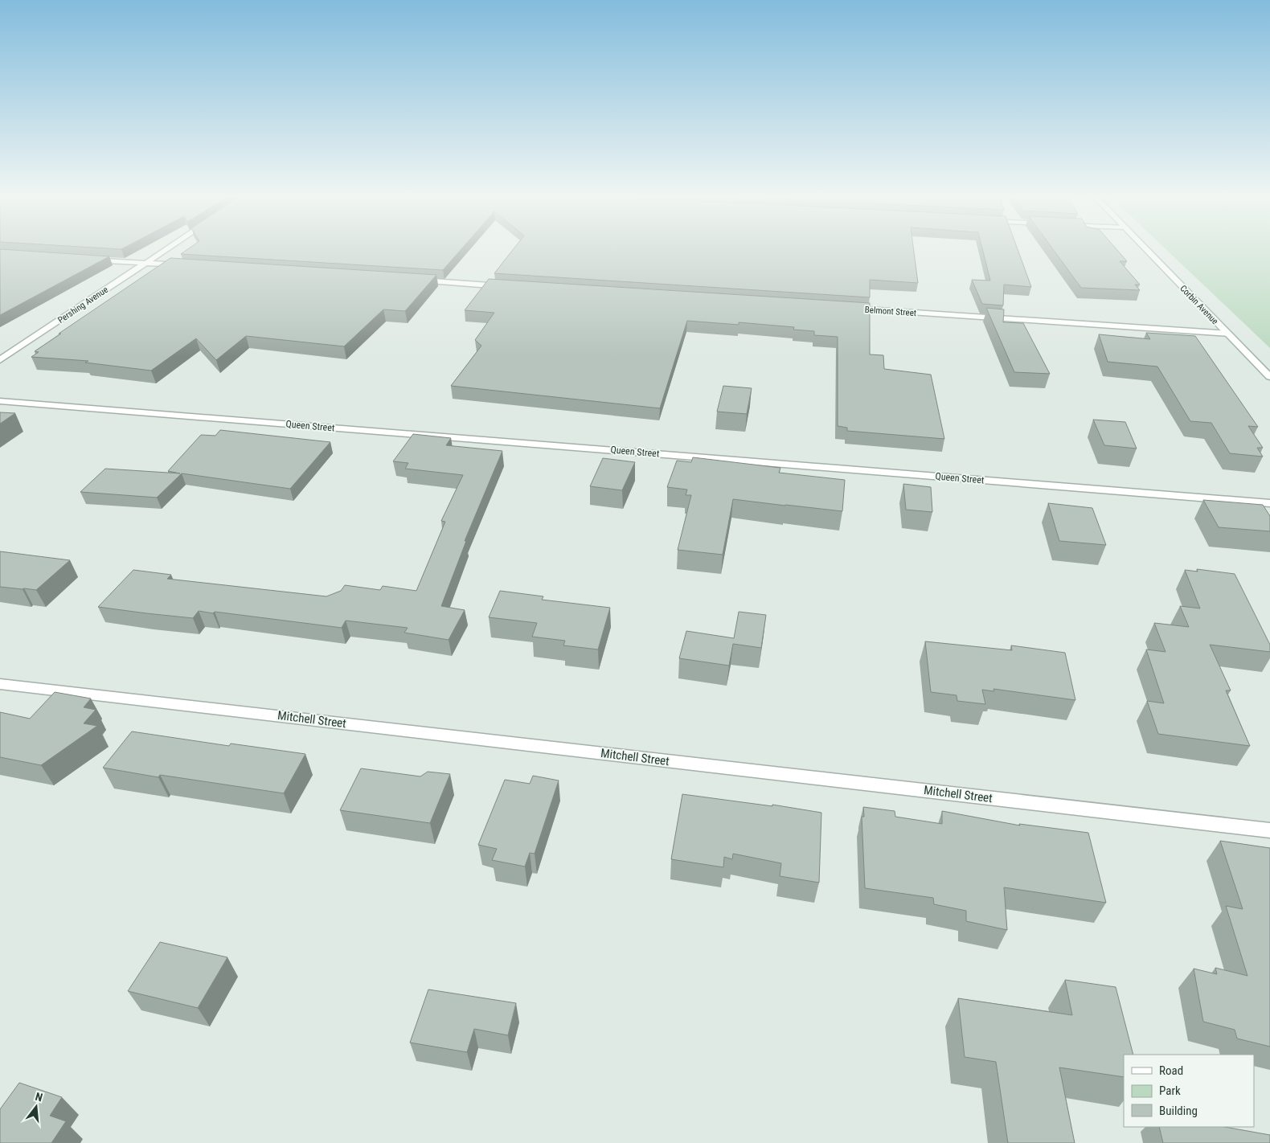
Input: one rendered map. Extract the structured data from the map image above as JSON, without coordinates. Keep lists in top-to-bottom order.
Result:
{
  "streets": {
    "street": [
      "Pershing Avenue",
      "Corbin Avenue",
      "Belmont Street",
      "Queen Street",
      "Mitchell Street"
    ]
  },
  "crossings": [
    ["Corbin Avenue", "Belmont Street"]
  ],
  "legend": ["Road", "Park", "Building"],
  "north": "top"
}
